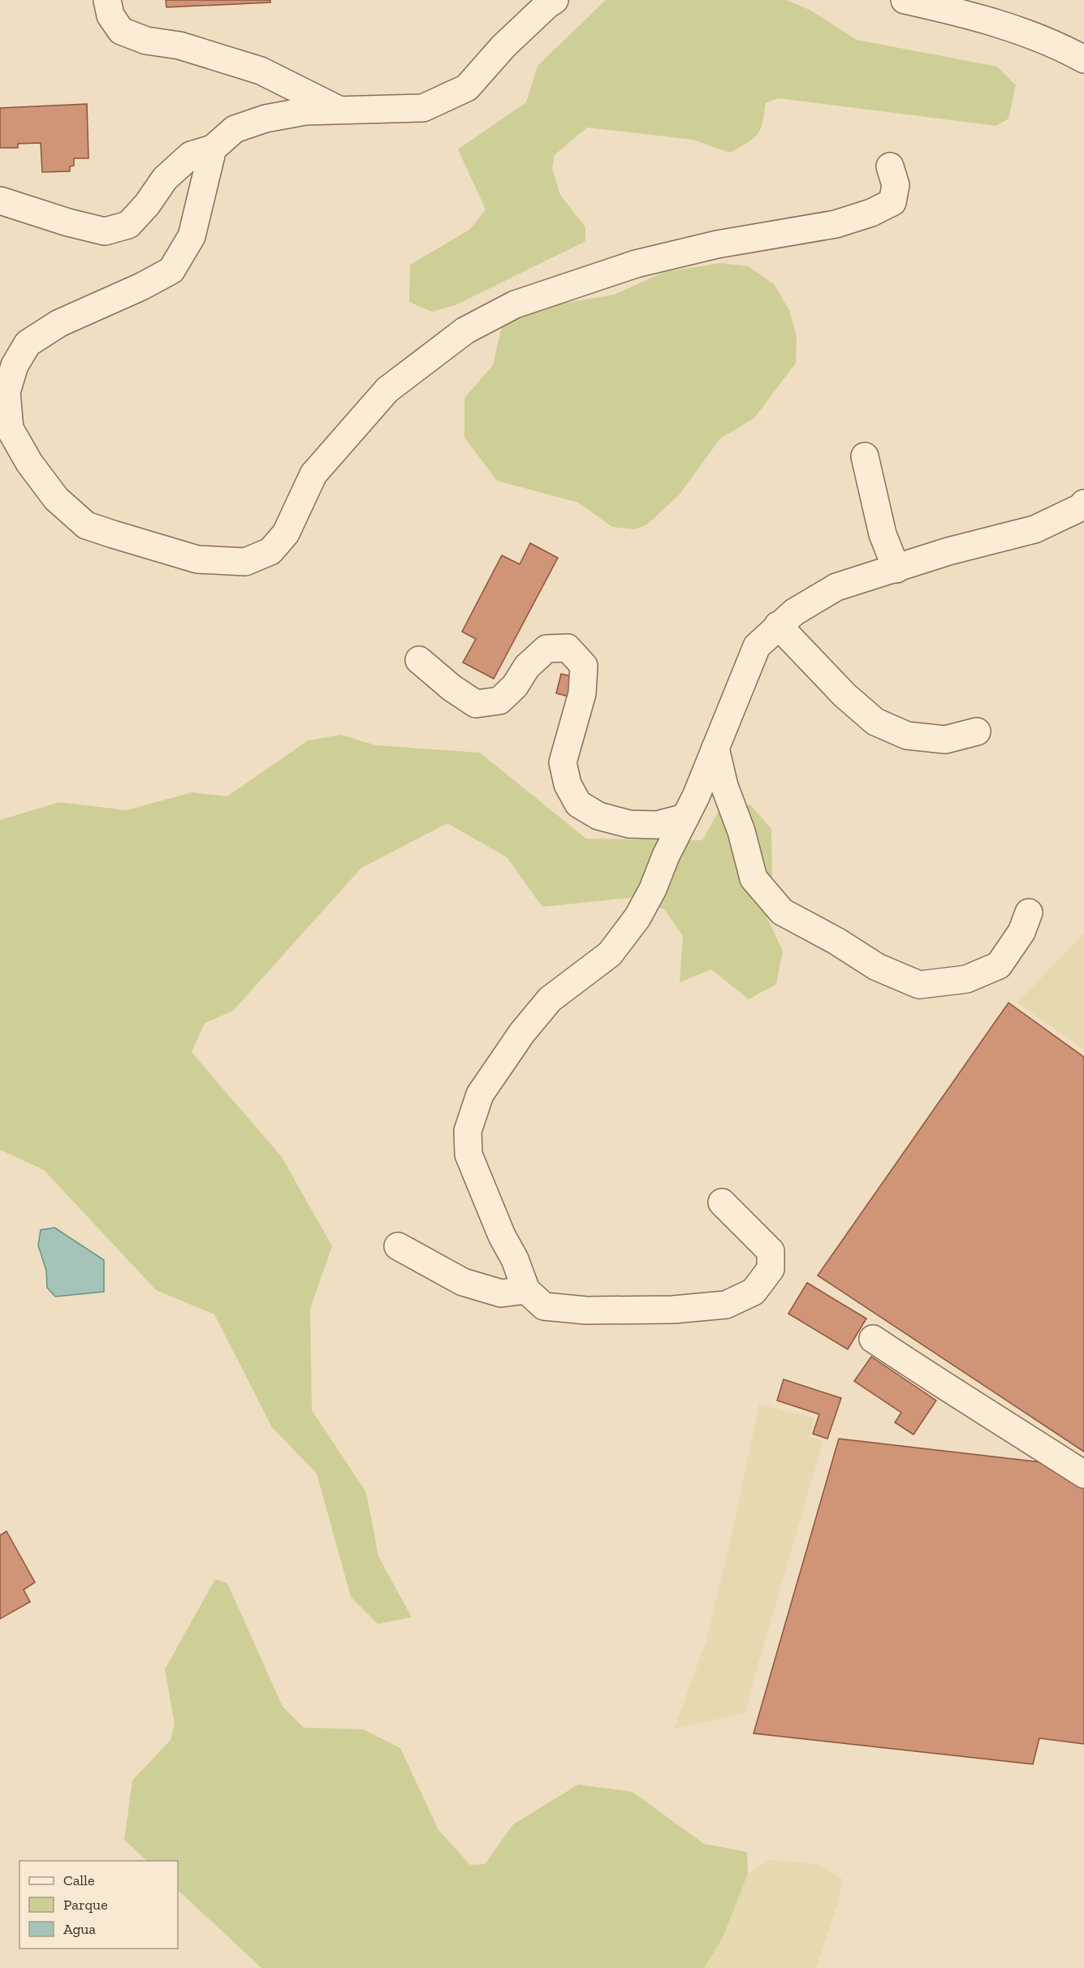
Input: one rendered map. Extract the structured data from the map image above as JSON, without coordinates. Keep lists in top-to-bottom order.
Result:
{
  "legend": ["Calle", "Parque", "Agua"]
}
